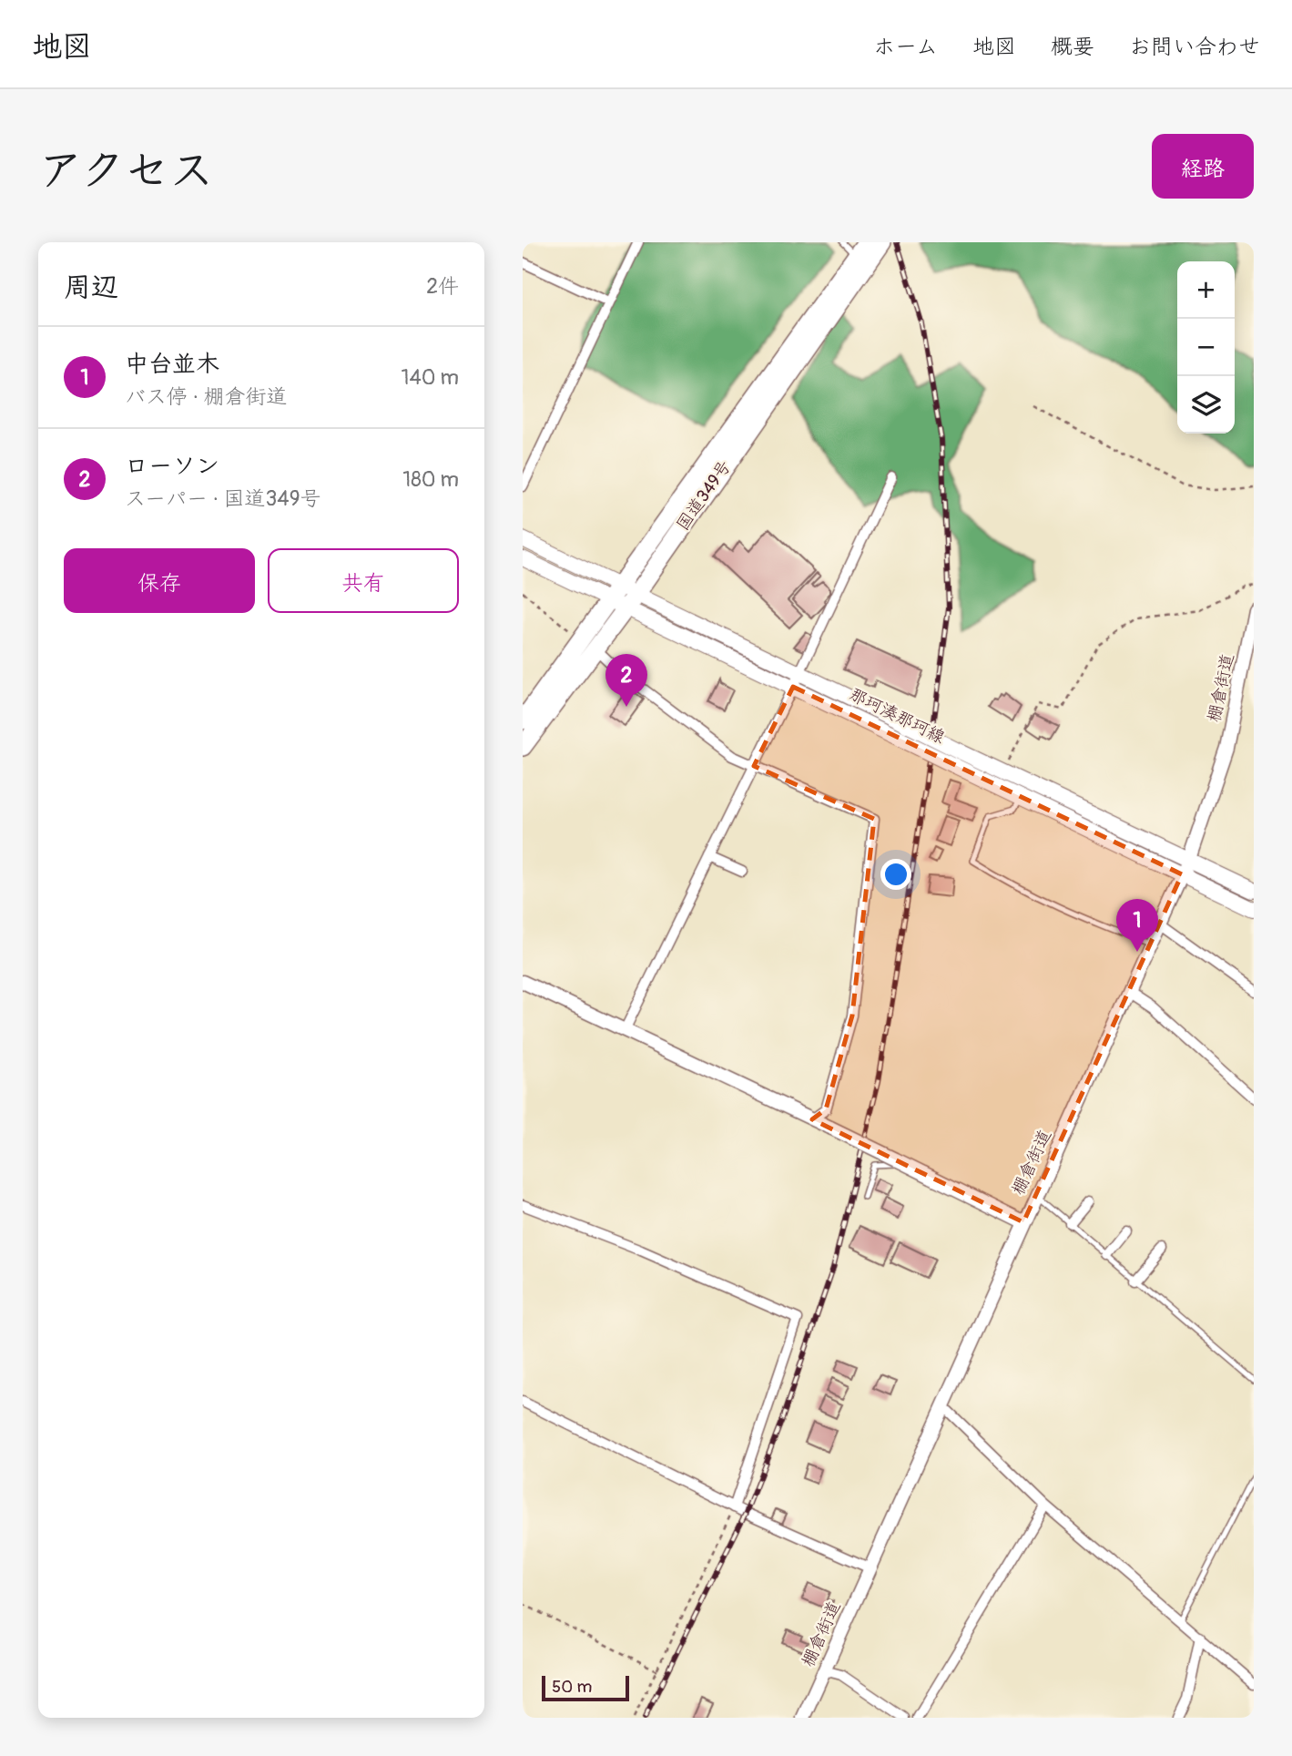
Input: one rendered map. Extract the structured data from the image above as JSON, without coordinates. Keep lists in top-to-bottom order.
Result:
{
  "streets": {
    "highway": ["国道349号"],
    "main road": ["那珂湊那珂線"],
    "street": ["棚倉街道"]
  },
  "crossings": [
    ["国道349号", "那珂湊那珂線"],
    ["棚倉街道", "那珂湊那珂線"]
  ],
  "scale_bar": "50 m",
  "page": {
    "header": "地図",
    "nav": [
      "ホーム",
      "地図",
      "概要",
      "お問い合わせ"
    ],
    "title": "アクセス",
    "buttons": [
      "経路",
      ["保存", "共有"]
    ],
    "heading": ["周辺", "2件"],
    "map_buttons": ["+", "−"],
    "list": [
      {
        "mark": "1",
        "name": "中台並木",
        "note": "バス停 · 棚倉街道",
        "value": "140 m"
      },
      {
        "mark": "2",
        "name": "ローソン",
        "note": "スーパー · 国道349号",
        "value": "180 m"
      }
    ],
    "pins": ["2", "1"],
    "scale": "50 m"
  }
}
